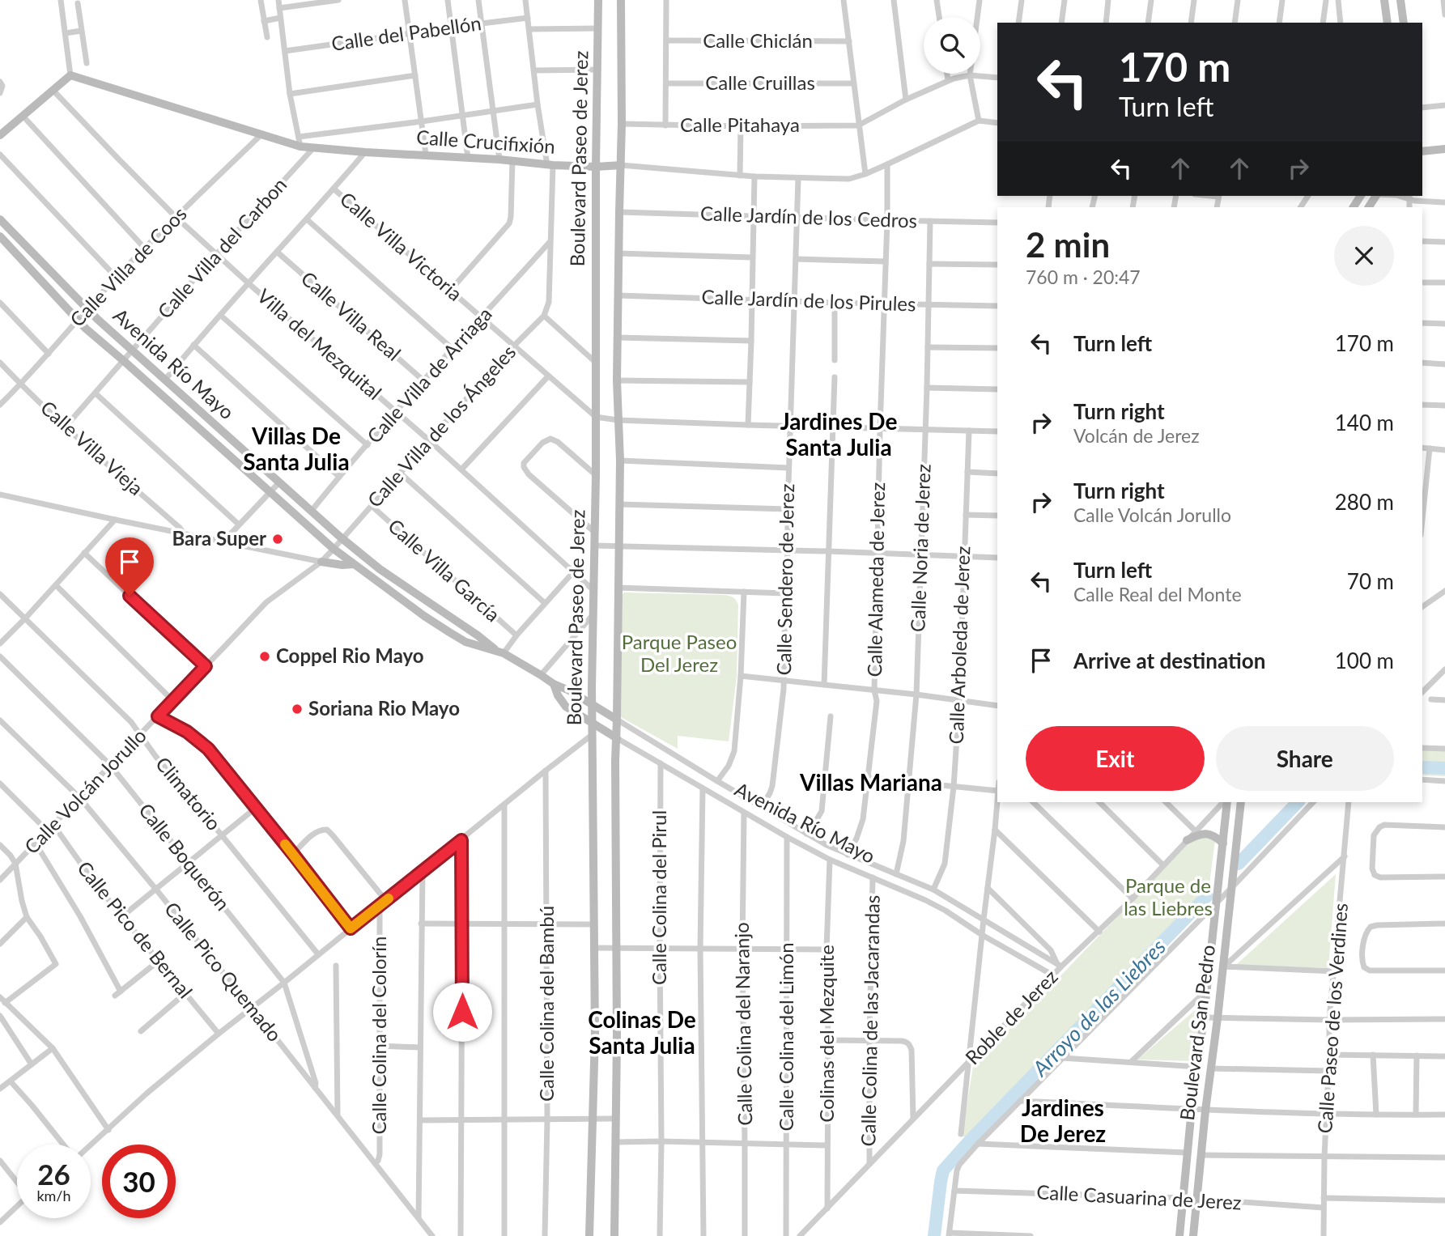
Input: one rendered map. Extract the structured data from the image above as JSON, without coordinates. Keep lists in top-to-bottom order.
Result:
{
  "streets": {
    "street": [
      "Calle del Pabellón",
      "Calle Chiclán",
      "Calle Cruillas",
      "Calle Pitahaya",
      "Calle Crucifixión",
      "Boulevard Paseo de Jerez",
      "Calle Jardín de los Cedros",
      "Calle Villa Victoria",
      "Calle Villa del Carbon",
      "Calle Villa de Coos",
      "Calle Jardín de los Pirules",
      "Calle Villa Real",
      "Villa del Mezquital",
      "Avenida Río Mayo",
      "Calle Villa de Arriaga",
      "Calle Villa de los Ángeles",
      "Calle Villa Vieja",
      "Calle Noria de Jerez",
      "Calle Villa García",
      "Calle Sendero de Jerez",
      "Calle Alameda de Jerez",
      "Calle Arboleda de Jerez",
      "Calle Volcán Jorullo",
      "Climatorio",
      "Calle Boquerón",
      "Calle Colina del Pirul",
      "Calle Pico de Bernal",
      "Calle Pico Quemado",
      "Calle Colina del Bambú",
      "Roble de Jerez",
      "Calle Paseo de los Verdines",
      "Calle Colina de las Jacarandas",
      "Calle Colina del Naranjo",
      "Boulevard San Pedro",
      "Colinas del Mezquite",
      "Calle Colina del Colorín",
      "Calle Colina del Limón",
      "Calle Casuarina de Jerez"
    ]
  },
  "crossings": [
    ["Calle Pitahaya", "Boulevard Paseo de Jerez"],
    ["Calle Crucifixión", "Boulevard Paseo de Jerez"],
    ["Calle Crucifixión", "Calle Villa del Carbon"],
    ["Calle Crucifixión", "Calle Villa de Coos"],
    ["Calle Crucifixión", "Calle Sendero de Jerez"],
    ["Calle Crucifixión", "Calle Alameda de Jerez"],
    ["Boulevard Paseo de Jerez", "Calle Jardín de los Cedros"],
    ["Boulevard Paseo de Jerez", "Calle Villa Victoria"],
    ["Boulevard Paseo de Jerez", "Calle Jardín de los Pirules"],
    ["Boulevard Paseo de Jerez", "Villa del Mezquital"],
    ["Boulevard Paseo de Jerez", "Avenida Río Mayo"],
    ["Calle Jardín de los Cedros", "Calle Noria de Jerez"],
    ["Calle Jardín de los Cedros", "Calle Sendero de Jerez"],
    ["Calle Jardín de los Cedros", "Calle Alameda de Jerez"],
    ["Calle Villa Victoria", "Calle Villa de Arriaga"],
    ["Calle Villa Victoria", "Calle Villa de los Ángeles"],
    ["Calle Villa del Carbon", "Villa del Mezquital"],
    ["Calle Villa del Carbon", "Avenida Río Mayo"],
    ["Calle Villa del Carbon", "Calle Villa Vieja"],
    ["Calle Villa de Coos", "Villa del Mezquital"],
    ["Calle Villa de Coos", "Avenida Río Mayo"],
    ["Calle Villa de Coos", "Calle Villa Vieja"],
    ["Calle Jardín de los Pirules", "Calle Noria de Jerez"],
    ["Calle Jardín de los Pirules", "Calle Sendero de Jerez"],
    ["Calle Jardín de los Pirules", "Calle Alameda de Jerez"],
    ["Calle Villa Real", "Calle Villa de Arriaga"],
    ["Villa del Mezquital", "Calle Villa de Arriaga"],
    ["Villa del Mezquital", "Calle Villa de los Ángeles"],
    ["Avenida Río Mayo", "Calle Villa de Arriaga"],
    ["Avenida Río Mayo", "Calle Villa de los Ángeles"],
    ["Avenida Río Mayo", "Calle Noria de Jerez"],
    ["Avenida Río Mayo", "Calle Sendero de Jerez"],
    ["Avenida Río Mayo", "Calle Alameda de Jerez"],
    ["Avenida Río Mayo", "Calle Arboleda de Jerez"],
    ["Avenida Río Mayo", "Calle Volcán Jorullo"],
    ["Avenida Río Mayo", "Calle Colina del Pirul"],
    ["Avenida Río Mayo", "Roble de Jerez"],
    ["Avenida Río Mayo", "Calle Colina de las Jacarandas"],
    ["Avenida Río Mayo", "Calle Colina del Naranjo"],
    ["Avenida Río Mayo", "Colinas del Mezquite"],
    ["Avenida Río Mayo", "Calle Colina del Limón"],
    ["Calle Villa de los Ángeles", "Calle Villa García"],
    ["Calle Villa de los Ángeles", "Calle Volcán Jorullo"],
    ["Calle Volcán Jorullo", "Climatorio"],
    ["Calle Volcán Jorullo", "Calle Boquerón"],
    ["Calle Volcán Jorullo", "Calle Pico de Bernal"],
    ["Calle Volcán Jorullo", "Calle Pico Quemado"],
    ["Calle Boquerón", "Calle Pico Quemado"],
    ["Calle Pico Quemado", "Calle Colina del Colorín"],
    ["Roble de Jerez", "Calle Colina de las Jacarandas"],
    ["Roble de Jerez", "Colinas del Mezquite"],
    ["Calle Paseo de los Verdines", "Calle Casuarina de Jerez"],
    ["Boulevard San Pedro", "Calle Casuarina de Jerez"]
  ],
  "districts": [
    "Jardines De Santa Julia",
    "Villas De Santa Julia",
    "Villas Mariana",
    "Colinas De Santa Julia",
    "Jardines De Jerez"
  ],
  "water": ["Arroyo de las Liebres"],
  "parks": ["Parque Paseo Del Jerez", "Parque de las Liebres"],
  "places": ["Bara Super", "Coppel Rio Mayo", "Soriana Rio Mayo"],
  "page": {
    "turn": ["170 m", "Turn left"],
    "heading": ["2 min", "760 m · 20:47"],
    "list": [
      {
        "name": "Turn left",
        "value": "170 m"
      },
      {
        "name": "Turn right",
        "note": "Volcán de Jerez",
        "value": "140 m"
      },
      {
        "name": "Turn right",
        "note": "Calle Volcán Jorullo",
        "value": "280 m"
      },
      {
        "name": "Turn left",
        "note": "Calle Real del Monte",
        "value": "70 m"
      },
      {
        "name": "Arrive at destination",
        "value": "100 m"
      }
    ],
    "buttons": ["Exit", "Share"],
    "speed": "26 km/h",
    "limit": "30"
  }
}
